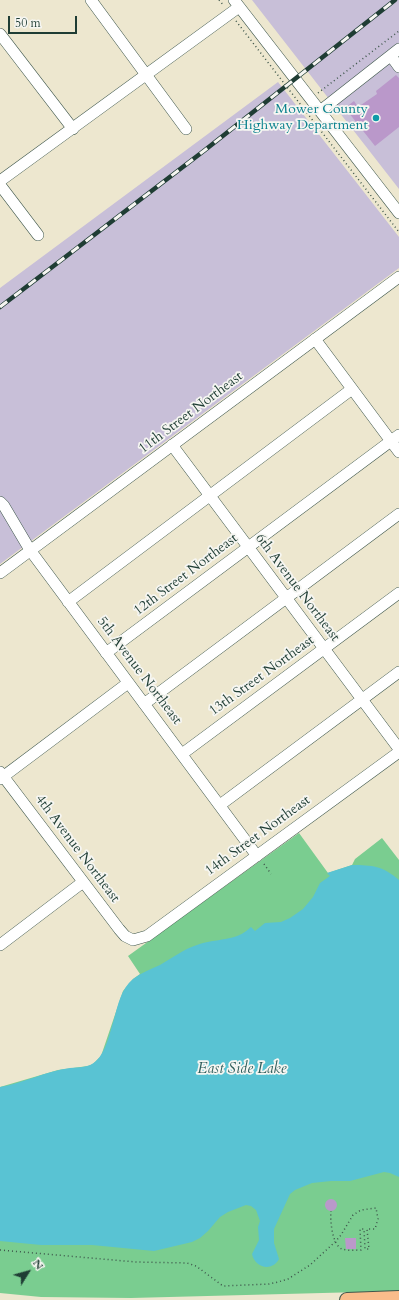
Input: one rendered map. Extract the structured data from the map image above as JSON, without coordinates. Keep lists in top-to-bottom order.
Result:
{
  "streets": {
    "street": [
      "11th Street Northeast",
      "12th Street Northeast",
      "6th Avenue Northeast",
      "5th Avenue Northeast",
      "13th Street Northeast",
      "14th Street Northeast",
      "4th Avenue Northeast"
    ]
  },
  "crossings": [
    ["11th Street Northeast", "6th Avenue Northeast"],
    ["11th Street Northeast", "5th Avenue Northeast"],
    ["12th Street Northeast", "6th Avenue Northeast"],
    ["12th Street Northeast", "5th Avenue Northeast"],
    ["6th Avenue Northeast", "13th Street Northeast"],
    ["6th Avenue Northeast", "14th Street Northeast"],
    ["5th Avenue Northeast", "13th Street Northeast"],
    ["5th Avenue Northeast", "14th Street Northeast"],
    ["14th Street Northeast", "4th Avenue Northeast"]
  ],
  "water": ["East Side Lake"],
  "places": ["Mower County Highway Department"],
  "scale_bar": "50 m",
  "north": "top right"
}
